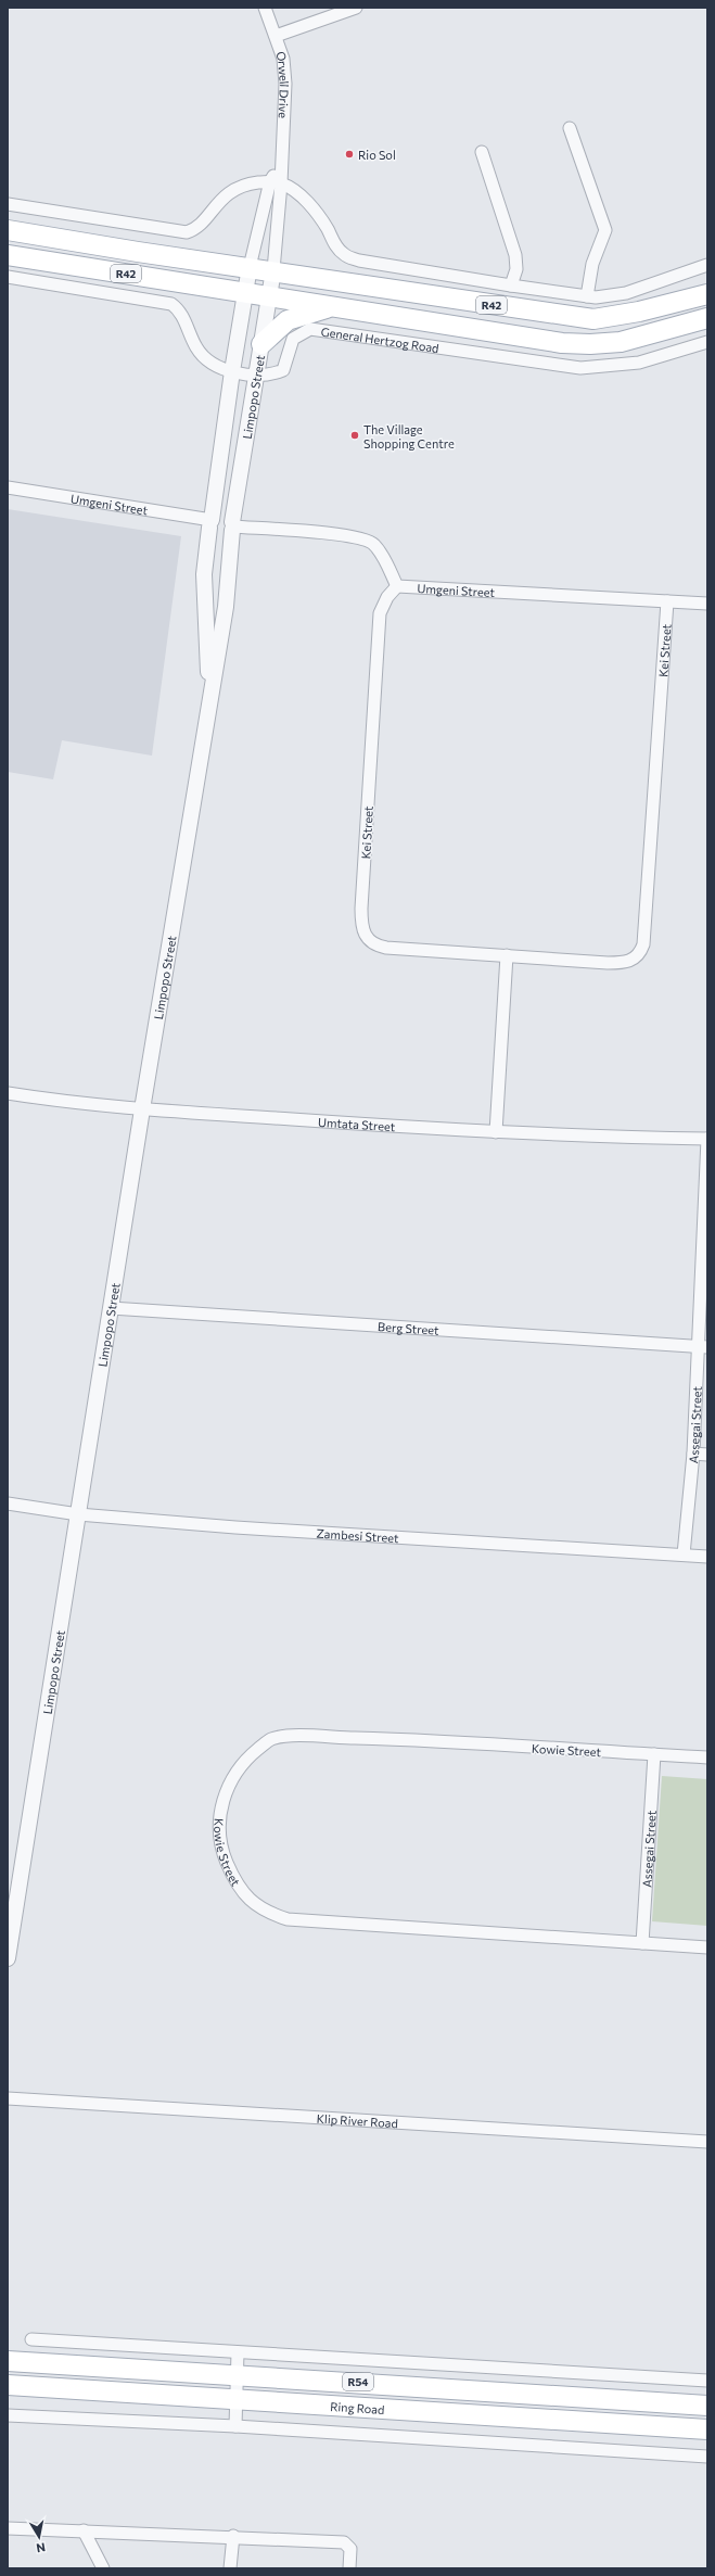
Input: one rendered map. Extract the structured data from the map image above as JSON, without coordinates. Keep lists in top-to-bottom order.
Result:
{
  "streets": {
    "main road": [
      "R42",
      "General Hertzog Road",
      "R54",
      "Ring Road"
    ],
    "street": [
      "Orwell Drive",
      "Limpopo Street",
      "Umgeni Street",
      "Kei Street",
      "Umtata Street",
      "Berg Street",
      "Assegai Street",
      "Zambesi Street",
      "Kowie Street",
      "Klip River Road"
    ]
  },
  "crossings": [
    ["Orwell Drive", "R42"],
    ["Orwell Drive", "Limpopo Street"],
    ["R42", "Limpopo Street"],
    ["General Hertzog Road", "Limpopo Street"],
    ["Limpopo Street", "Umgeni Street"],
    ["Limpopo Street", "Umtata Street"],
    ["Limpopo Street", "Berg Street"],
    ["Limpopo Street", "Zambesi Street"],
    ["Umgeni Street", "Kei Street"],
    ["Umtata Street", "Assegai Street"],
    ["Berg Street", "Assegai Street"],
    ["Assegai Street", "Zambesi Street"],
    ["Assegai Street", "Kowie Street"]
  ],
  "places": ["Rio Sol", "The Village Shopping Centre"],
  "north": "bottom"
}
